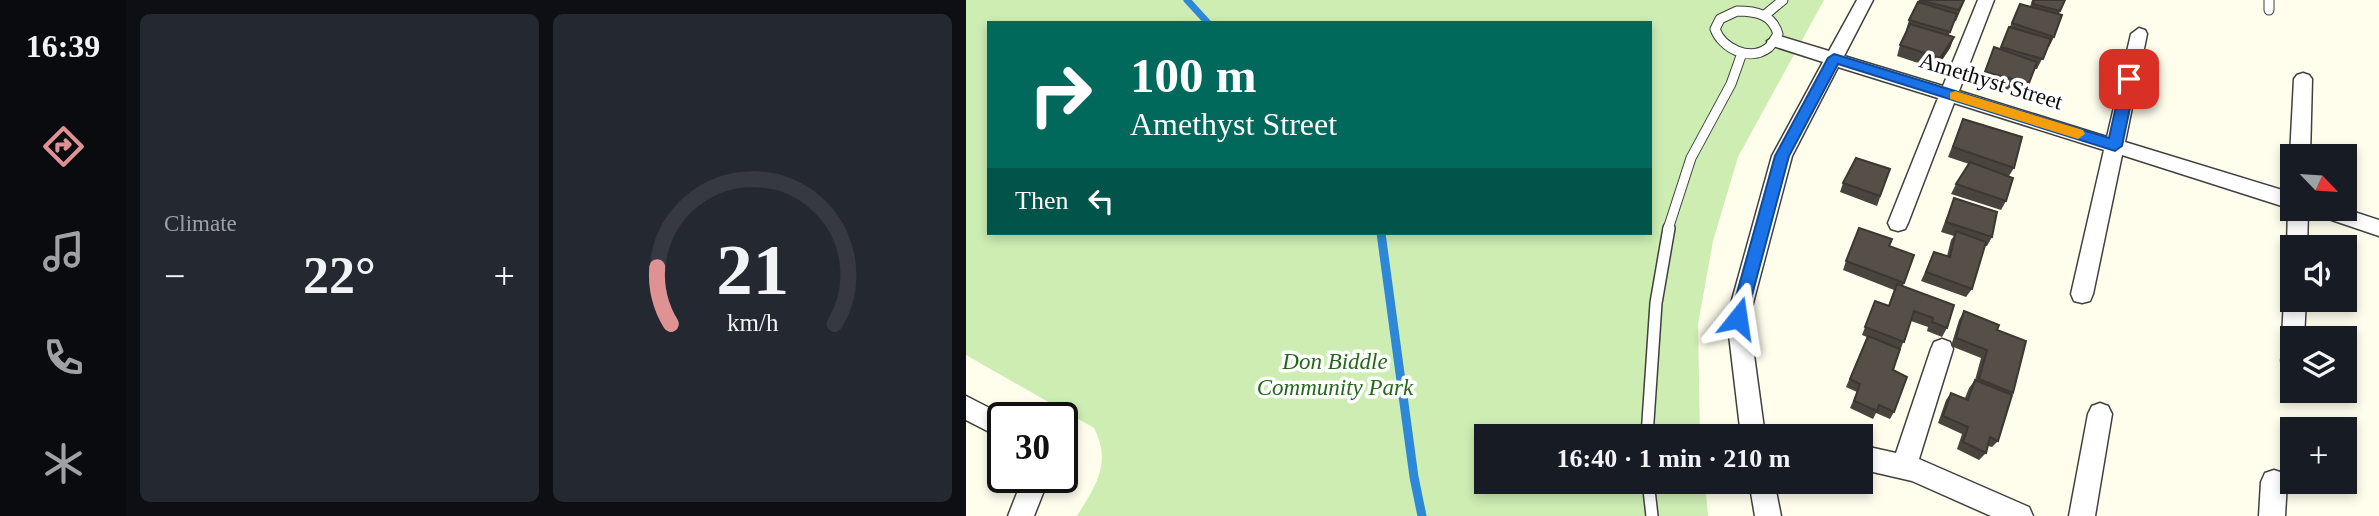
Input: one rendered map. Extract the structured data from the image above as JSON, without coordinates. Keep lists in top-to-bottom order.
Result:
{
  "streets": {
    "street": ["Amethyst Street"]
  },
  "parks": ["Don Biddle Community Park"],
  "north": "bottom right",
  "page": {
    "tabs": "16:39",
    "tile": "Climate",
    "turn": ["100 m", "Amethyst Street"],
    "map_buttons": "+",
    "then": "Then",
    "heat": ["−", "22°", "+"],
    "limit": "30",
    "trip": "16:40 · 1 min · 210 m",
    "gauge": ["21", "km/h"]
  }
}
